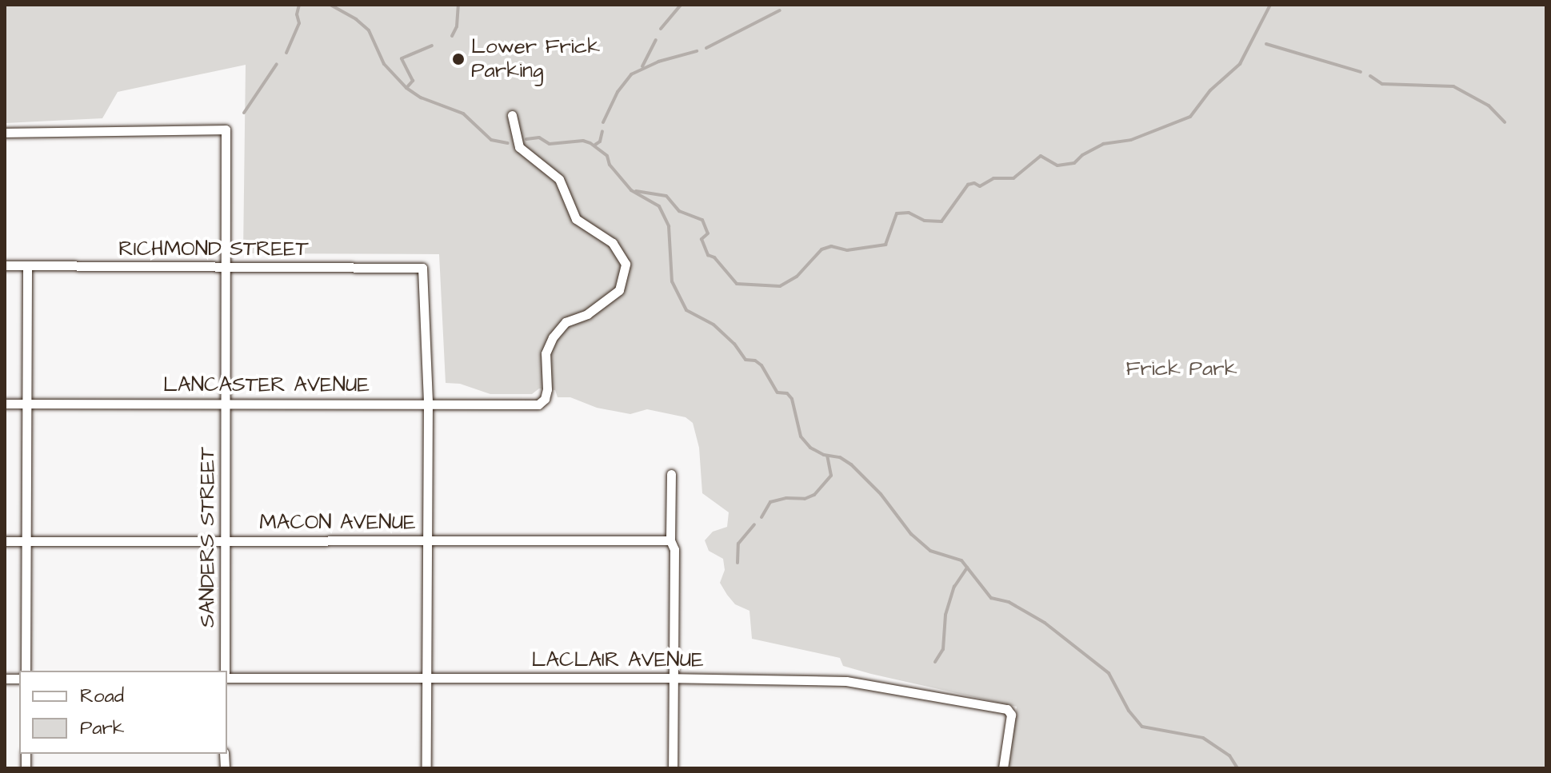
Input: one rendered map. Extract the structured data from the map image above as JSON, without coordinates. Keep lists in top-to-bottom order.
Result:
{
  "streets": {
    "street": [
      "RICHMOND STREET",
      "LANCASTER AVENUE",
      "MACON AVENUE",
      "SANDERS STREET",
      "LACLAIR AVENUE"
    ]
  },
  "crossings": [
    ["RICHMOND STREET", "LANCASTER AVENUE"],
    ["RICHMOND STREET", "SANDERS STREET"],
    ["LANCASTER AVENUE", "SANDERS STREET"],
    ["MACON AVENUE", "SANDERS STREET"]
  ],
  "parks": ["Frick Park"],
  "places": ["Lower Frick Parking"],
  "legend": ["Road", "Park"]
}
